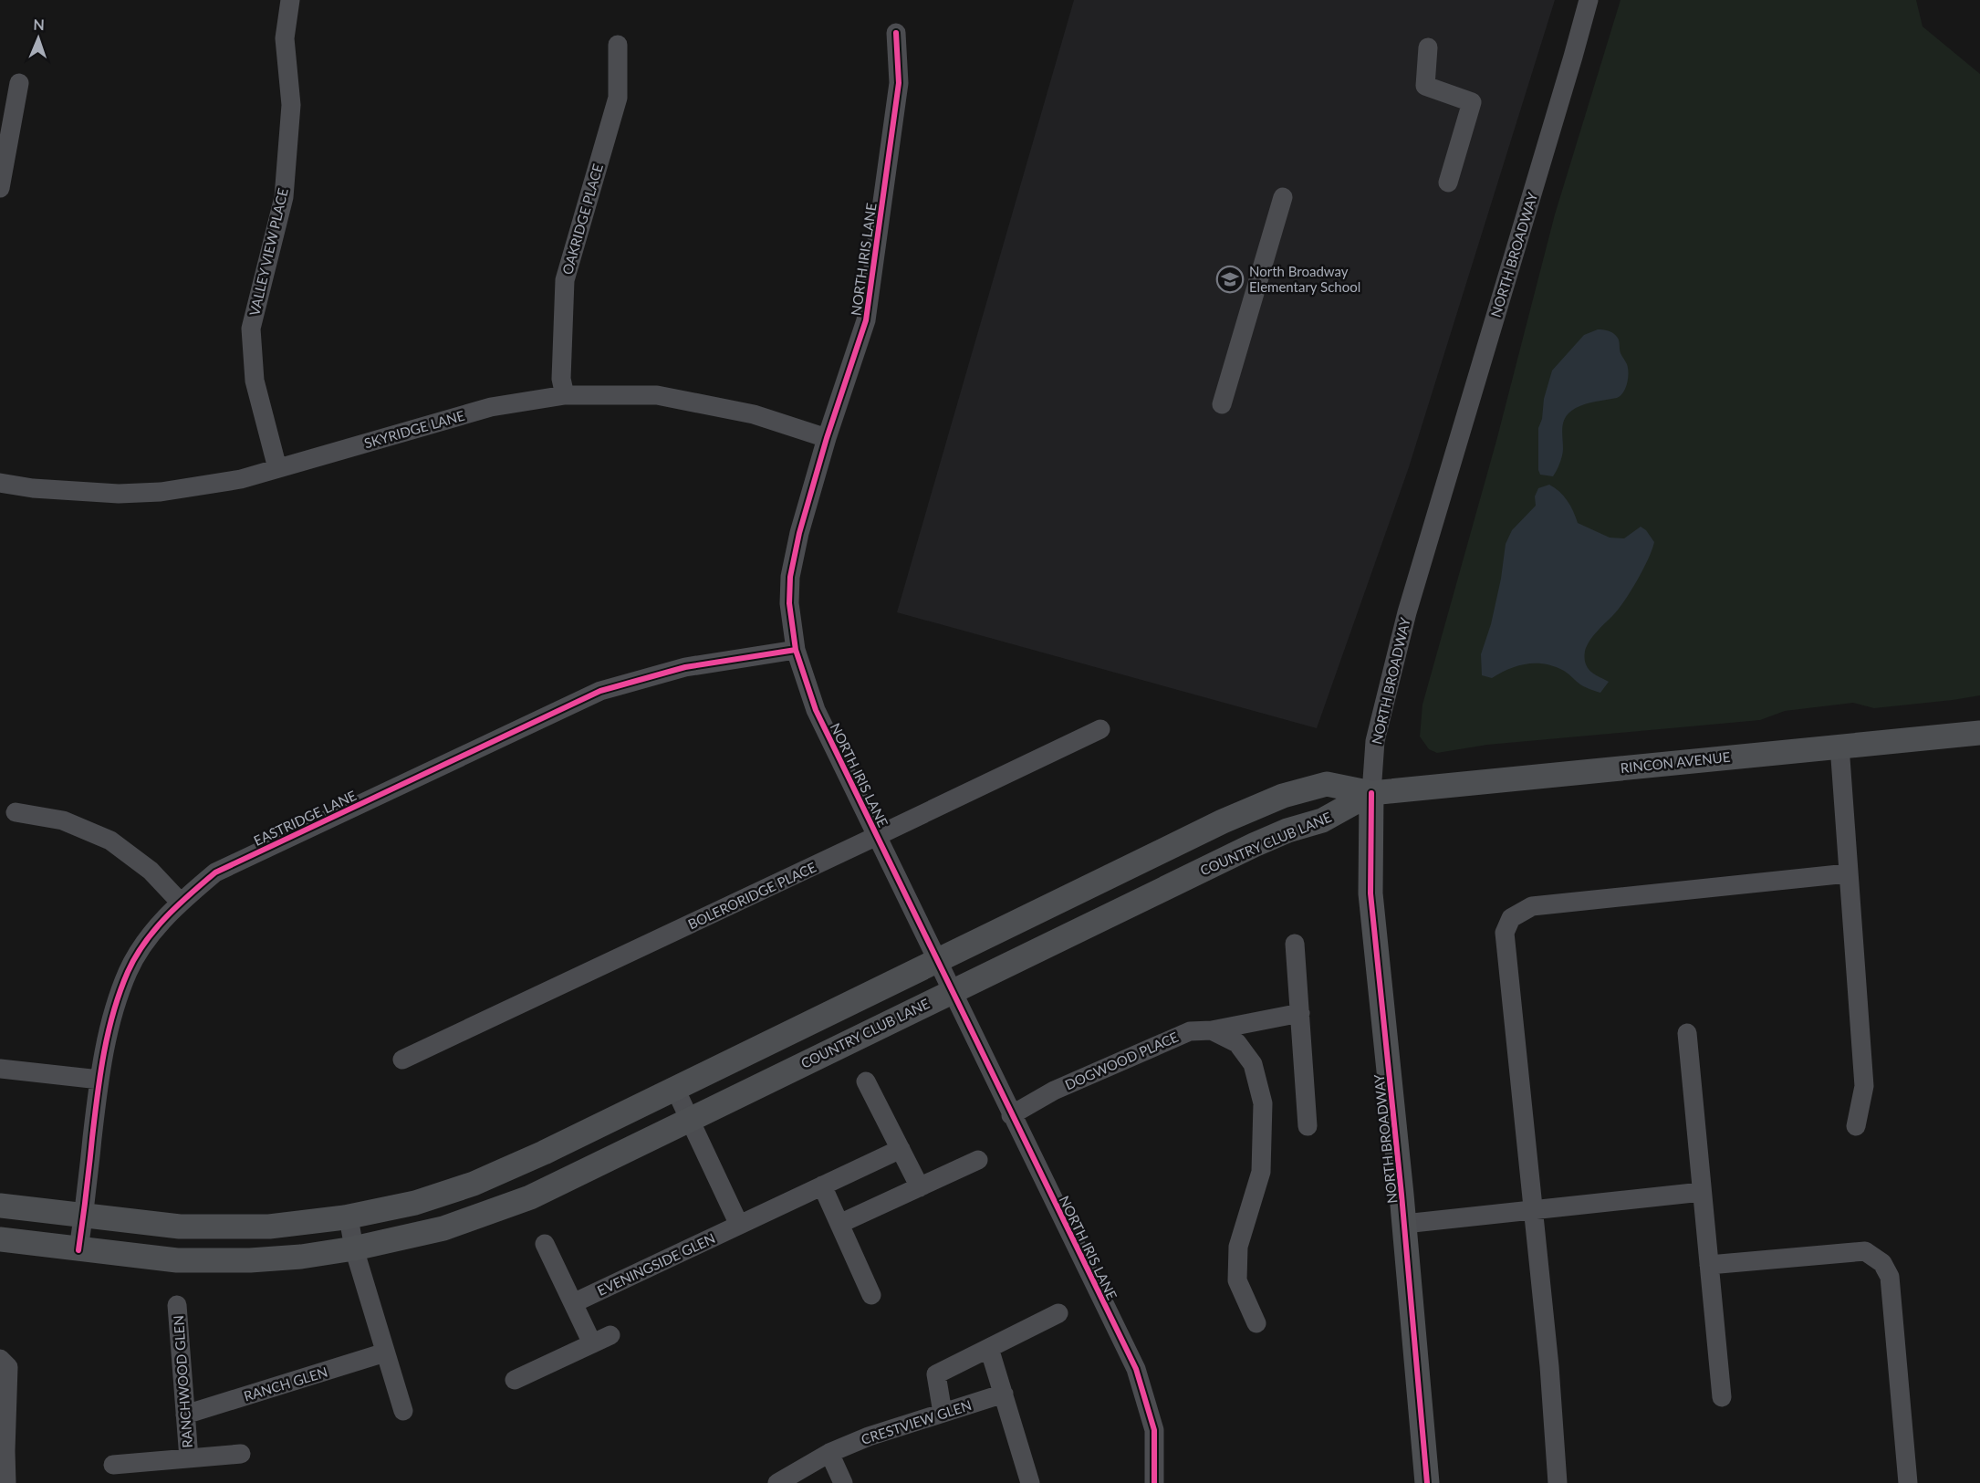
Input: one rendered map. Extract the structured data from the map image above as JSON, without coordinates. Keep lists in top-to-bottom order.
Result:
{
  "streets": {
    "main road": ["NORTH BROADWAY", "RINCON AVENUE", "COUNTRY CLUB LANE"],
    "street": [
      "OAKRIDGE PLACE",
      "VALLEY VIEW PLACE",
      "NORTH IRIS LANE",
      "SKYRIDGE LANE",
      "EASTRIDGE LANE",
      "BOLERORIDGE PLACE",
      "DOGWOOD PLACE",
      "EVENINGSIDE GLEN",
      "RANCHWOOD GLEN",
      "RANCH GLEN",
      "CRESTVIEW GLEN"
    ]
  },
  "crossings": [
    ["OAKRIDGE PLACE", "SKYRIDGE LANE"],
    ["VALLEY VIEW PLACE", "SKYRIDGE LANE"],
    ["NORTH BROADWAY", "RINCON AVENUE"],
    ["NORTH BROADWAY", "COUNTRY CLUB LANE"],
    ["NORTH IRIS LANE", "SKYRIDGE LANE"],
    ["NORTH IRIS LANE", "EASTRIDGE LANE"],
    ["NORTH IRIS LANE", "COUNTRY CLUB LANE"],
    ["NORTH IRIS LANE", "BOLERORIDGE PLACE"],
    ["NORTH IRIS LANE", "DOGWOOD PLACE"],
    ["RINCON AVENUE", "COUNTRY CLUB LANE"],
    ["EASTRIDGE LANE", "COUNTRY CLUB LANE"],
    ["RANCHWOOD GLEN", "RANCH GLEN"]
  ],
  "places": {
    "school or university": ["North Broadway Elementary School"]
  },
  "north": "top"
}
